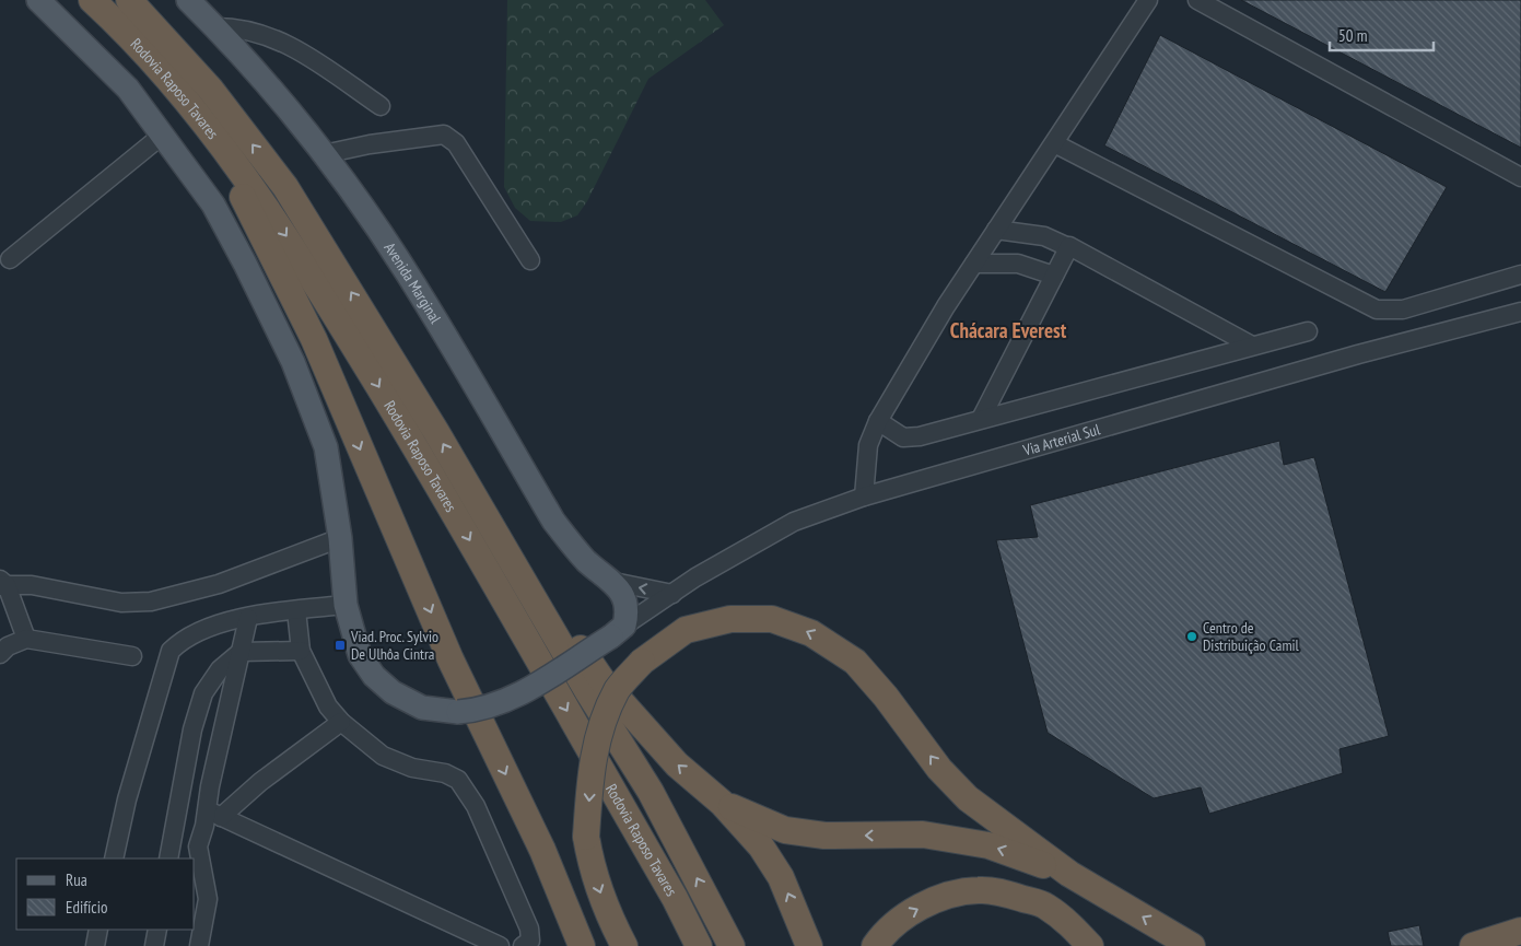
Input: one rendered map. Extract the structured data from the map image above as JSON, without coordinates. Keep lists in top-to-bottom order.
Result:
{
  "streets": {
    "highway": ["Rodovia Raposo Tavares"],
    "main road": ["Avenida Marginal"],
    "street": ["Via Arterial Sul"]
  },
  "crossings": [
    ["Avenida Marginal", "Via Arterial Sul"]
  ],
  "districts": ["Chácara Everest"],
  "places": {
    "other": ["Centro de Distribuição Camil"],
    "transit": ["Viad. Proc. Sylvio De Ulhôa Cintra"]
  },
  "legend": ["Rua", "Edifício"],
  "scale_bar": "50 m"
}
